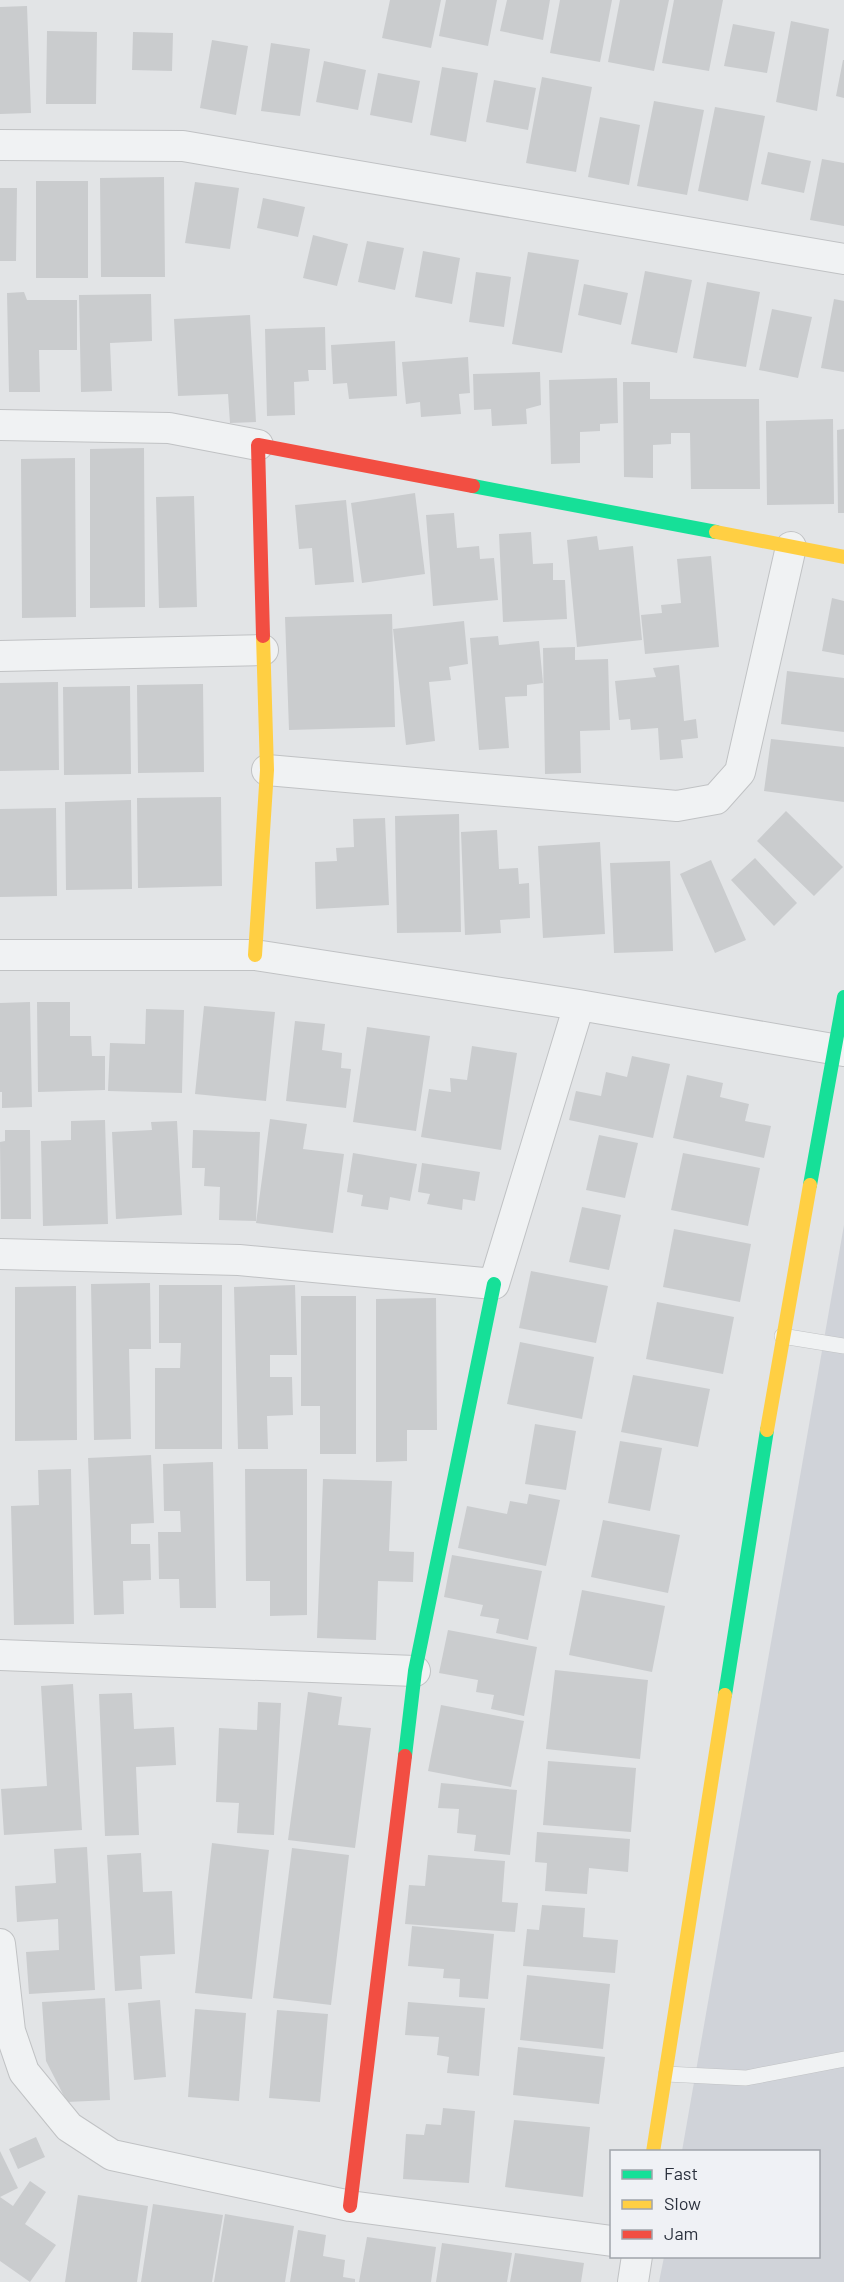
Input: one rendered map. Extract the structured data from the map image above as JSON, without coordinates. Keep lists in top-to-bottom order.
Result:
{
  "legend": ["Fast", "Slow", "Jam"]
}
